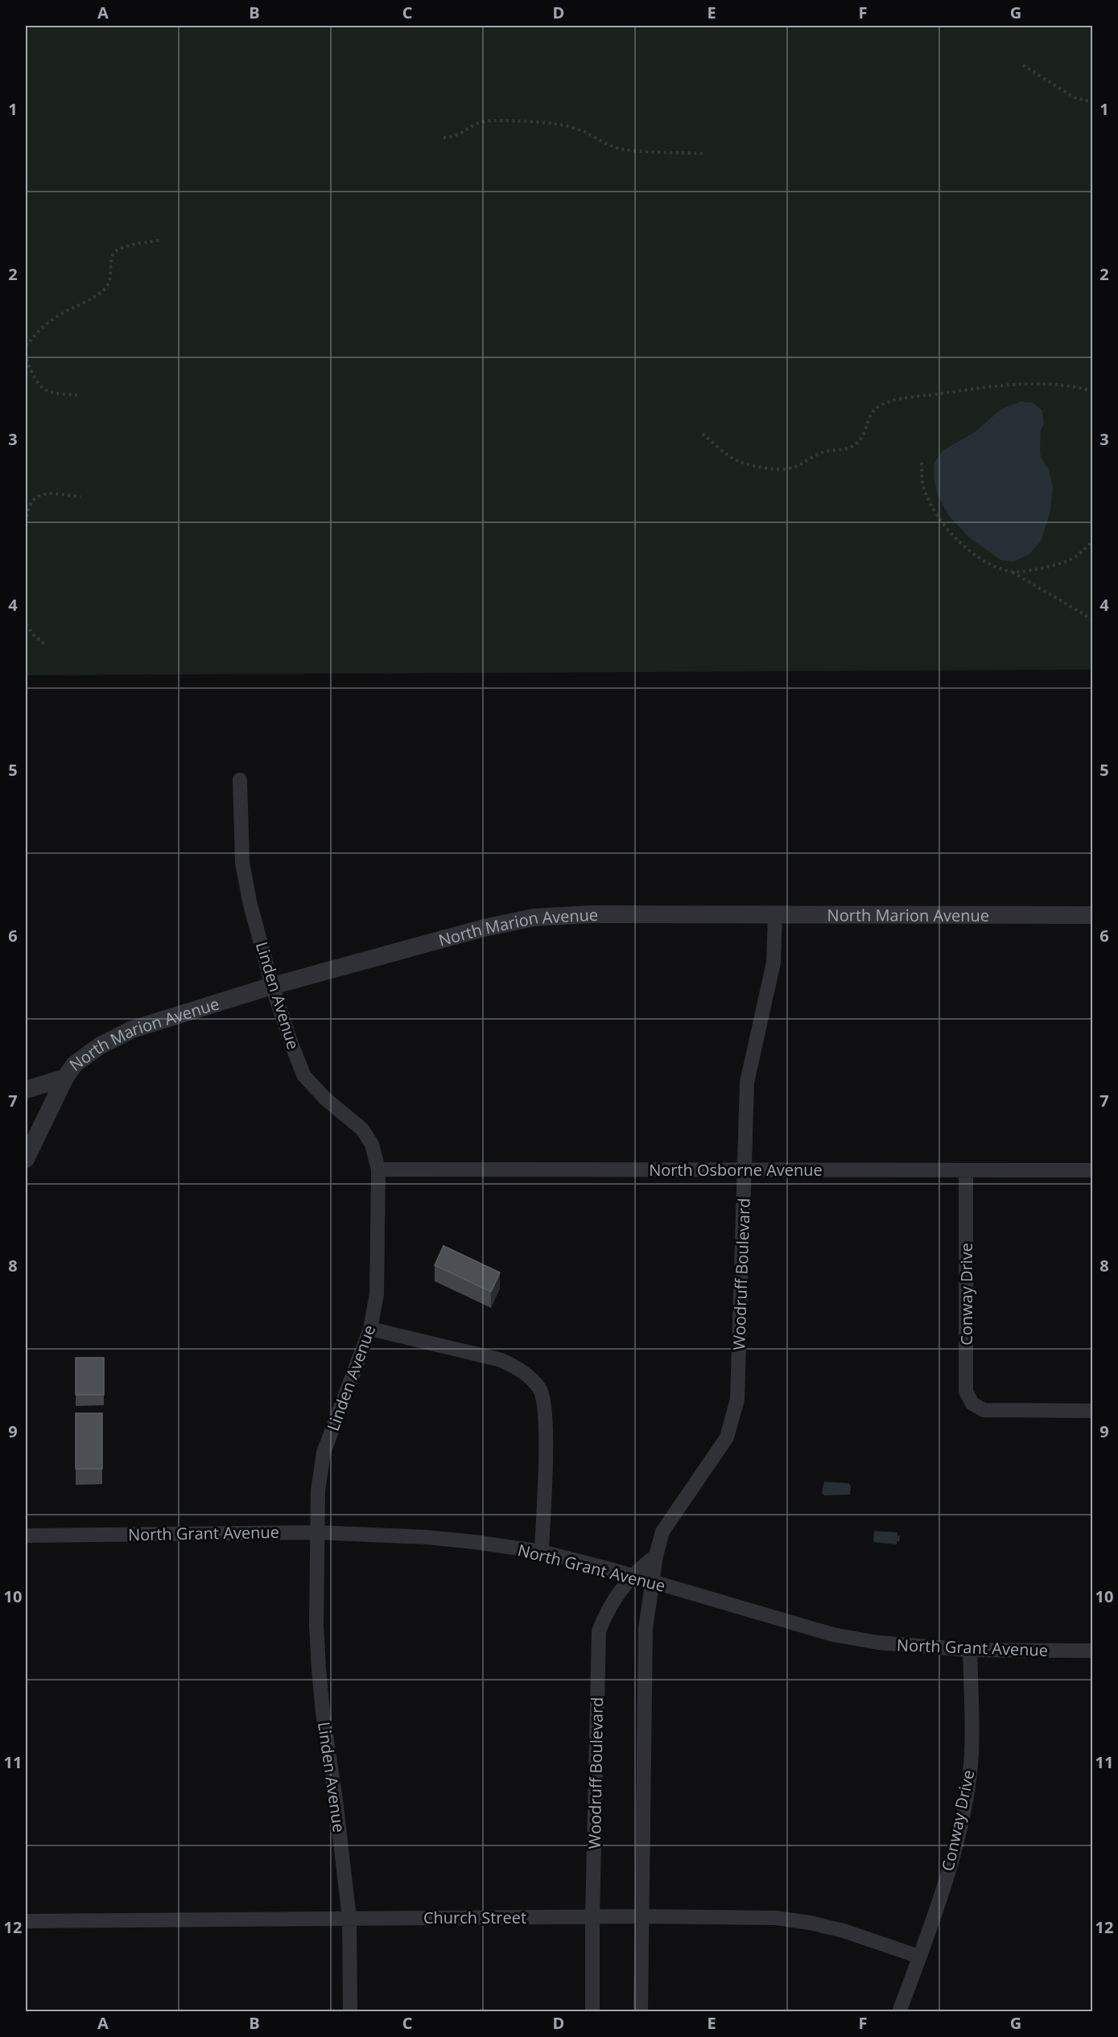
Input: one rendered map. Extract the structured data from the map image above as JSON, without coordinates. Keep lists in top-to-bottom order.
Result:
{
  "streets": {
    "street": [
      "North Marion Avenue",
      "Linden Avenue",
      "North Osborne Avenue",
      "Woodruff Boulevard",
      "Conway Drive",
      "North Grant Avenue",
      "Church Street"
    ]
  },
  "crossings": [
    ["North Marion Avenue", "Linden Avenue"],
    ["North Marion Avenue", "Woodruff Boulevard"],
    ["Linden Avenue", "North Osborne Avenue"],
    ["Linden Avenue", "North Grant Avenue"],
    ["Linden Avenue", "Church Street"],
    ["North Osborne Avenue", "Woodruff Boulevard"],
    ["North Osborne Avenue", "Conway Drive"],
    ["Woodruff Boulevard", "North Grant Avenue"],
    ["Woodruff Boulevard", "Church Street"],
    ["Conway Drive", "North Grant Avenue"],
    ["Conway Drive", "Church Street"]
  ],
  "grid": {
    "columns": [
      "A",
      "B",
      "C",
      "D",
      "E",
      "F",
      "G"
    ],
    "rows": [
      "1",
      "2",
      "3",
      "4",
      "5",
      "6",
      "7",
      "8",
      "9",
      "10",
      "11",
      "12"
    ]
  }
}
